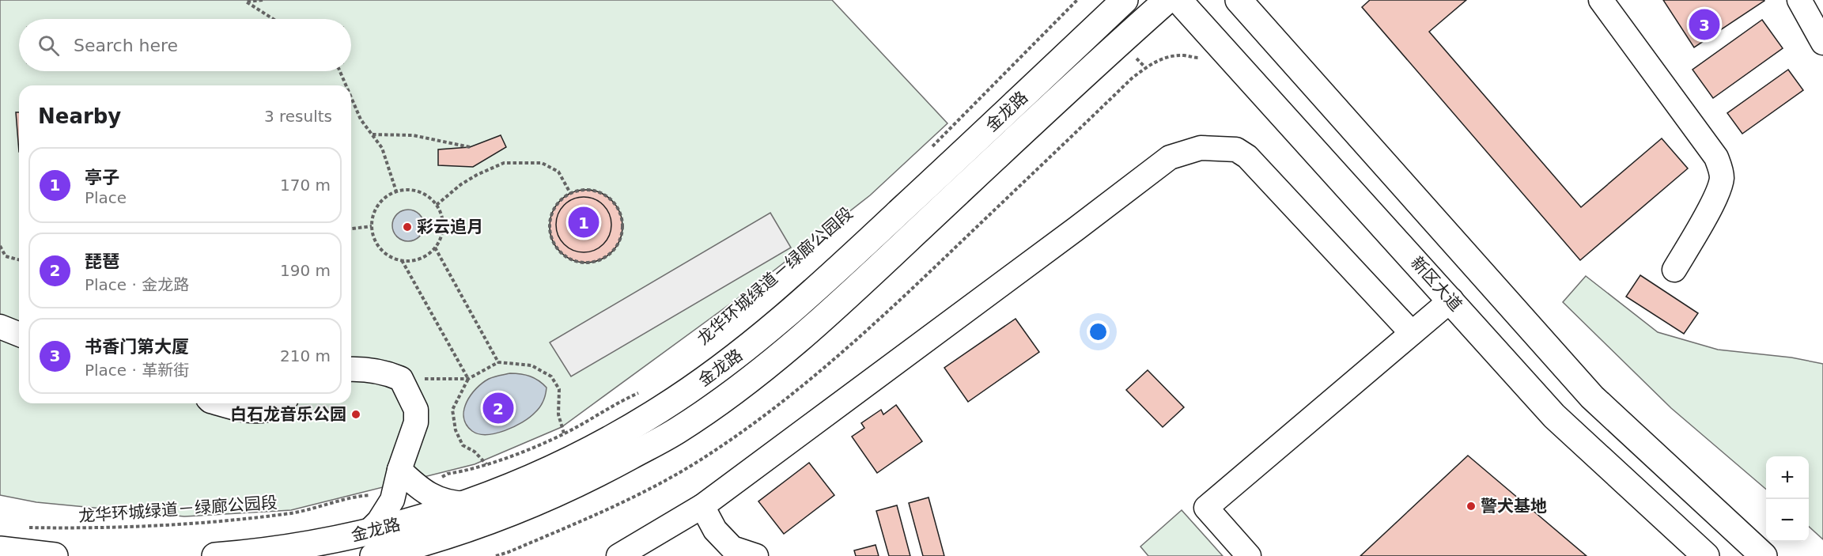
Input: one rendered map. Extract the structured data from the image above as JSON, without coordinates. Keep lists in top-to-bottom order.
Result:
{
  "streets": {
    "main road": ["金龙路", "新区大道"],
    "path": ["龙华环城绿道－绿廊公园段"]
  },
  "places": ["彩云追月", "白石龙音乐公园", "警犬基地"],
  "page": {
    "pins": ["3", "1", "2"],
    "search": "Search here",
    "heading": ["Nearby", "3 results"],
    "list": [
      {
        "mark": "1",
        "name": "亭子",
        "note": "Place",
        "value": "170 m"
      },
      {
        "mark": "2",
        "name": "琵琶",
        "note": "Place · 金龙路",
        "value": "190 m"
      },
      {
        "mark": "3",
        "name": "书香门第大厦",
        "note": "Place · 革新街",
        "value": "210 m"
      }
    ],
    "map_buttons": ["+", "−"]
  }
}
